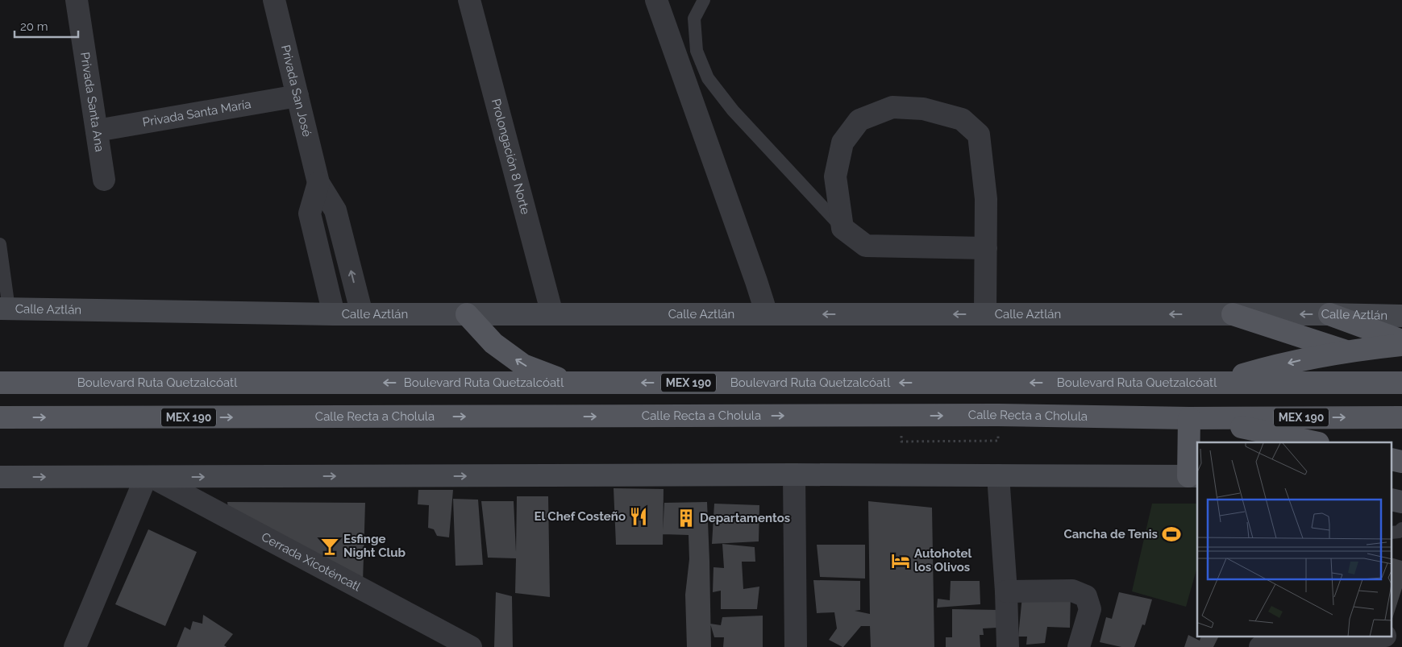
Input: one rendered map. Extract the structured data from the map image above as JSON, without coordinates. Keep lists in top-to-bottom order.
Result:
{
  "streets": {
    "main road": [
      "Calle Aztlán",
      "Boulevard Ruta Quetzalcóatl",
      "MEX 190",
      "Calle Recta a Cholula"
    ],
    "street": [
      "Privada San José",
      "Privada Santa Ana",
      "Privada Santa María",
      "Prolongación 8 Norte",
      "Cerrada Xicoténcatl"
    ]
  },
  "crossings": [
    ["Privada San José", "Privada Santa María"],
    ["Privada San José", "Calle Aztlán"],
    ["Privada Santa Ana", "Privada Santa María"],
    ["Prolongación 8 Norte", "Calle Aztlán"]
  ],
  "places": {
    "restaurant": ["El Chef Costeño"],
    "building": ["Departamentos"],
    "sports": ["Cancha de Tenis"],
    "bar": ["Esfinge Night Club"],
    "hotel": ["Autohotel los Olivos"]
  },
  "scale_bar": "20 m"
}
